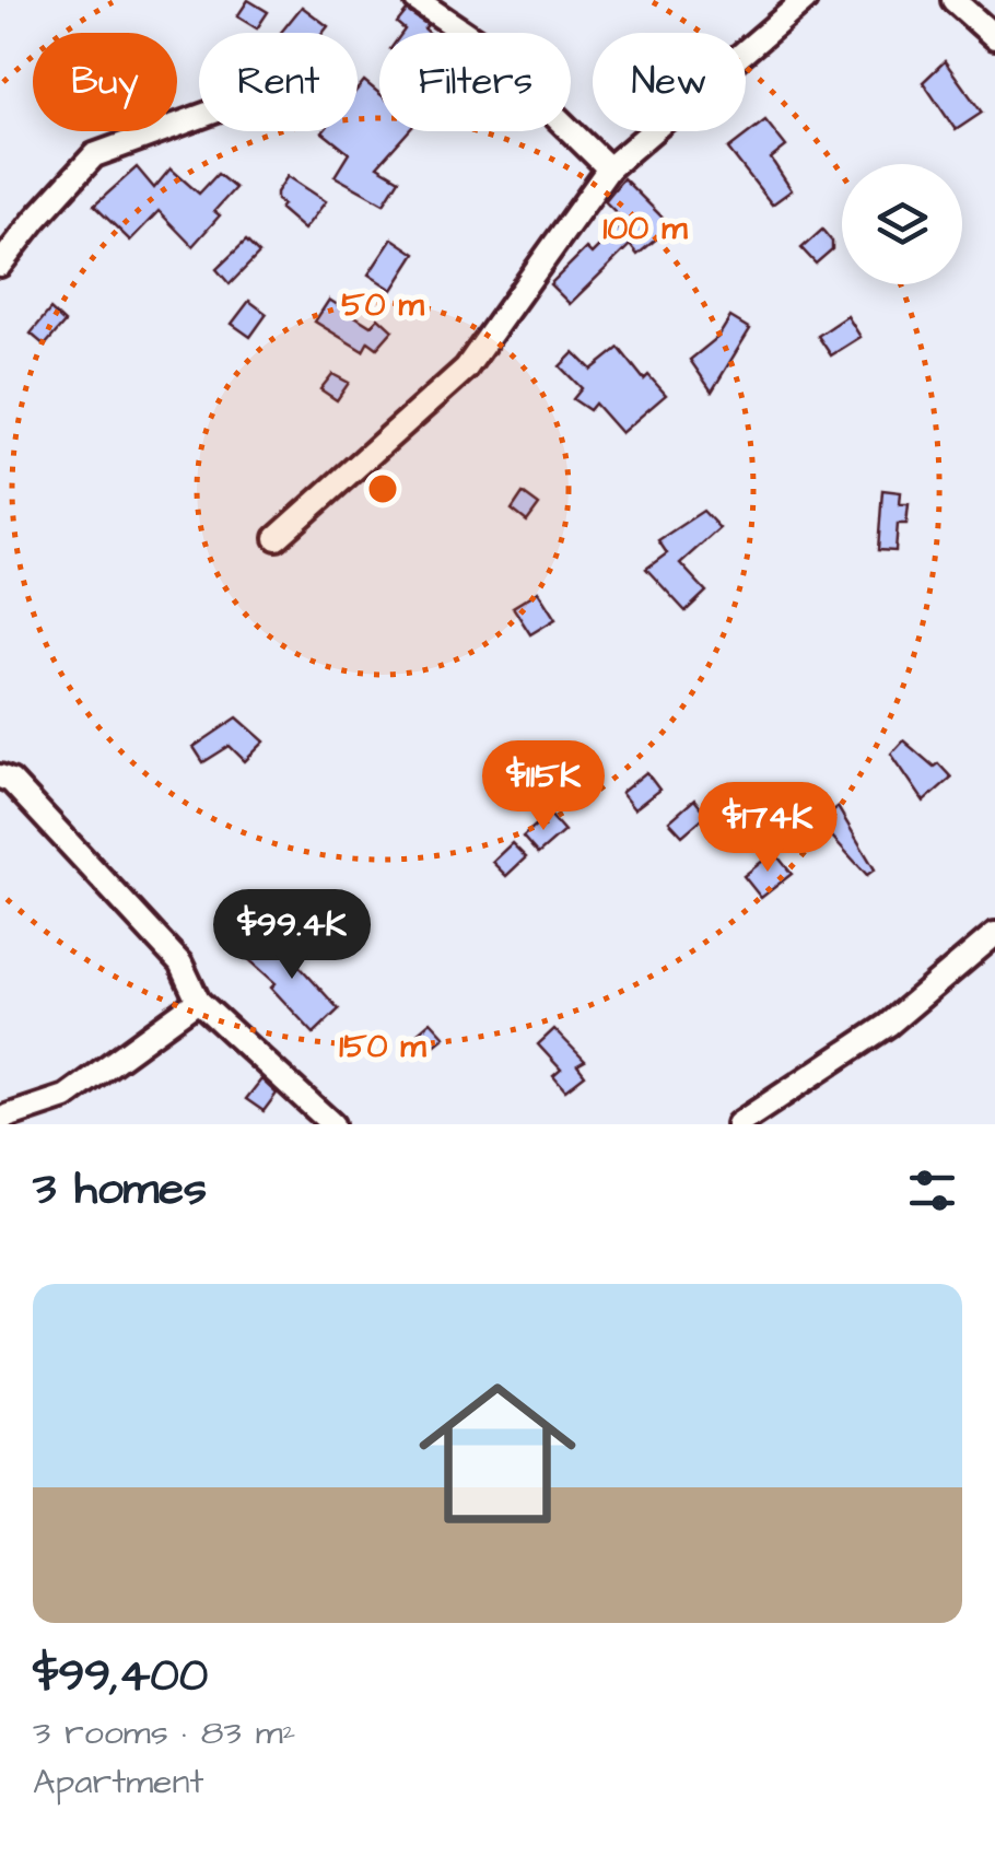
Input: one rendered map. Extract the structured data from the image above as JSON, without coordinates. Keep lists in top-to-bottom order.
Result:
{
  "page": {
    "chip": [
      "Buy",
      "Rent",
      "Filters",
      "New"
    ],
    "price": ["$115K", "$174K", "$99.4K"],
    "heading": "3 homes",
    "list": [
      {
        "name": "$99,400",
        "note": "3 rooms · 83 m² · Apartment"
      }
    ]
  },
  "rings": ["100 m", "50 m", "150 m"]
}
